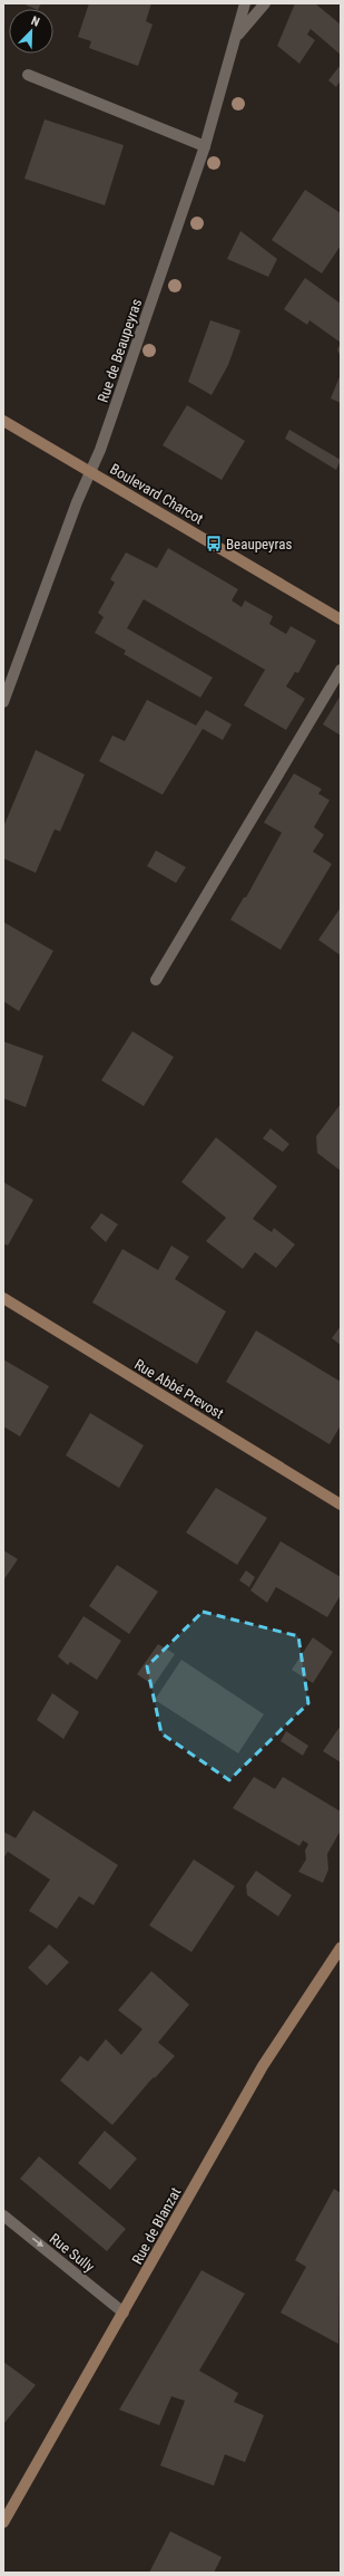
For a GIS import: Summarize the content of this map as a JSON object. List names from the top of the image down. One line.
{"streets":{"street":["Rue de Beaupeyras","Boulevard Charcot","Rue Abbé Prevost","Rue de Blanzat","Rue Sully"]},"crossings":[["Rue de Beaupeyras","Boulevard Charcot"],["Rue de Blanzat","Rue Sully"]],"one_way":["Rue Sully"],"places":{"bus stop":["Beaupeyras"]},"north":"top right"}
